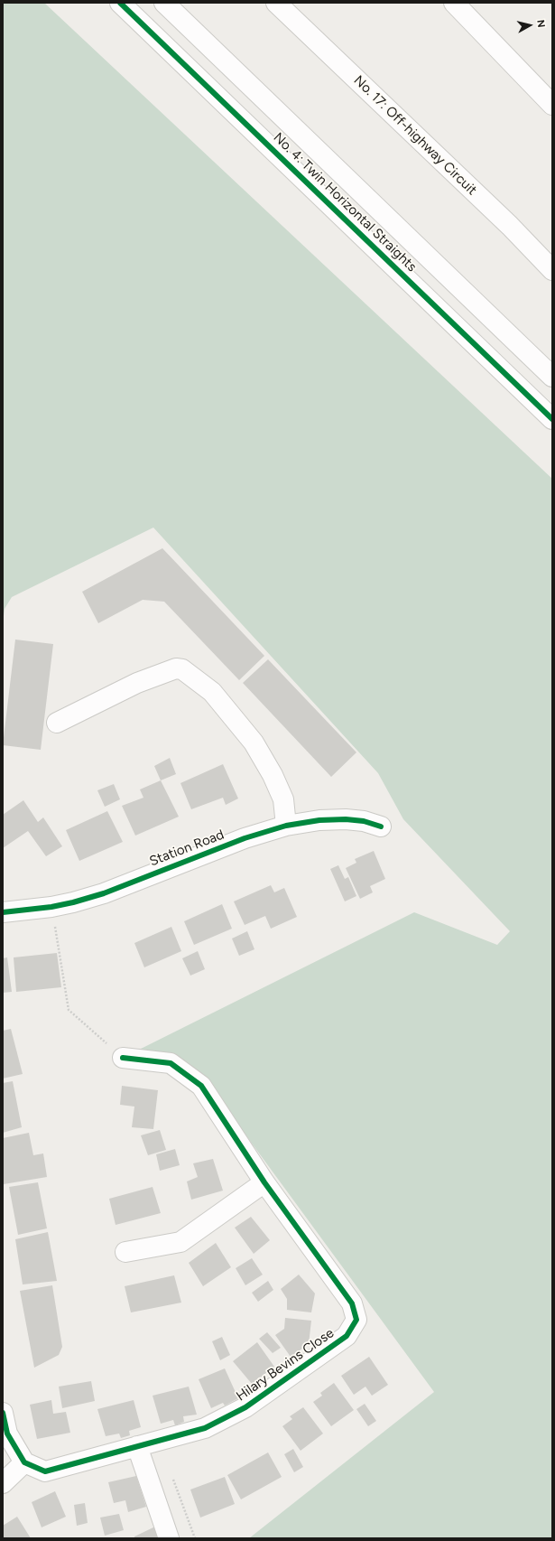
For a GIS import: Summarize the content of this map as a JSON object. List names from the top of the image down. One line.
{"streets":{"street":["No. 17: Off-highway Circuit","No. 4: Twin Horizontal Straights","Station Road","Hilary Bevins Close"]},"north":"right"}
